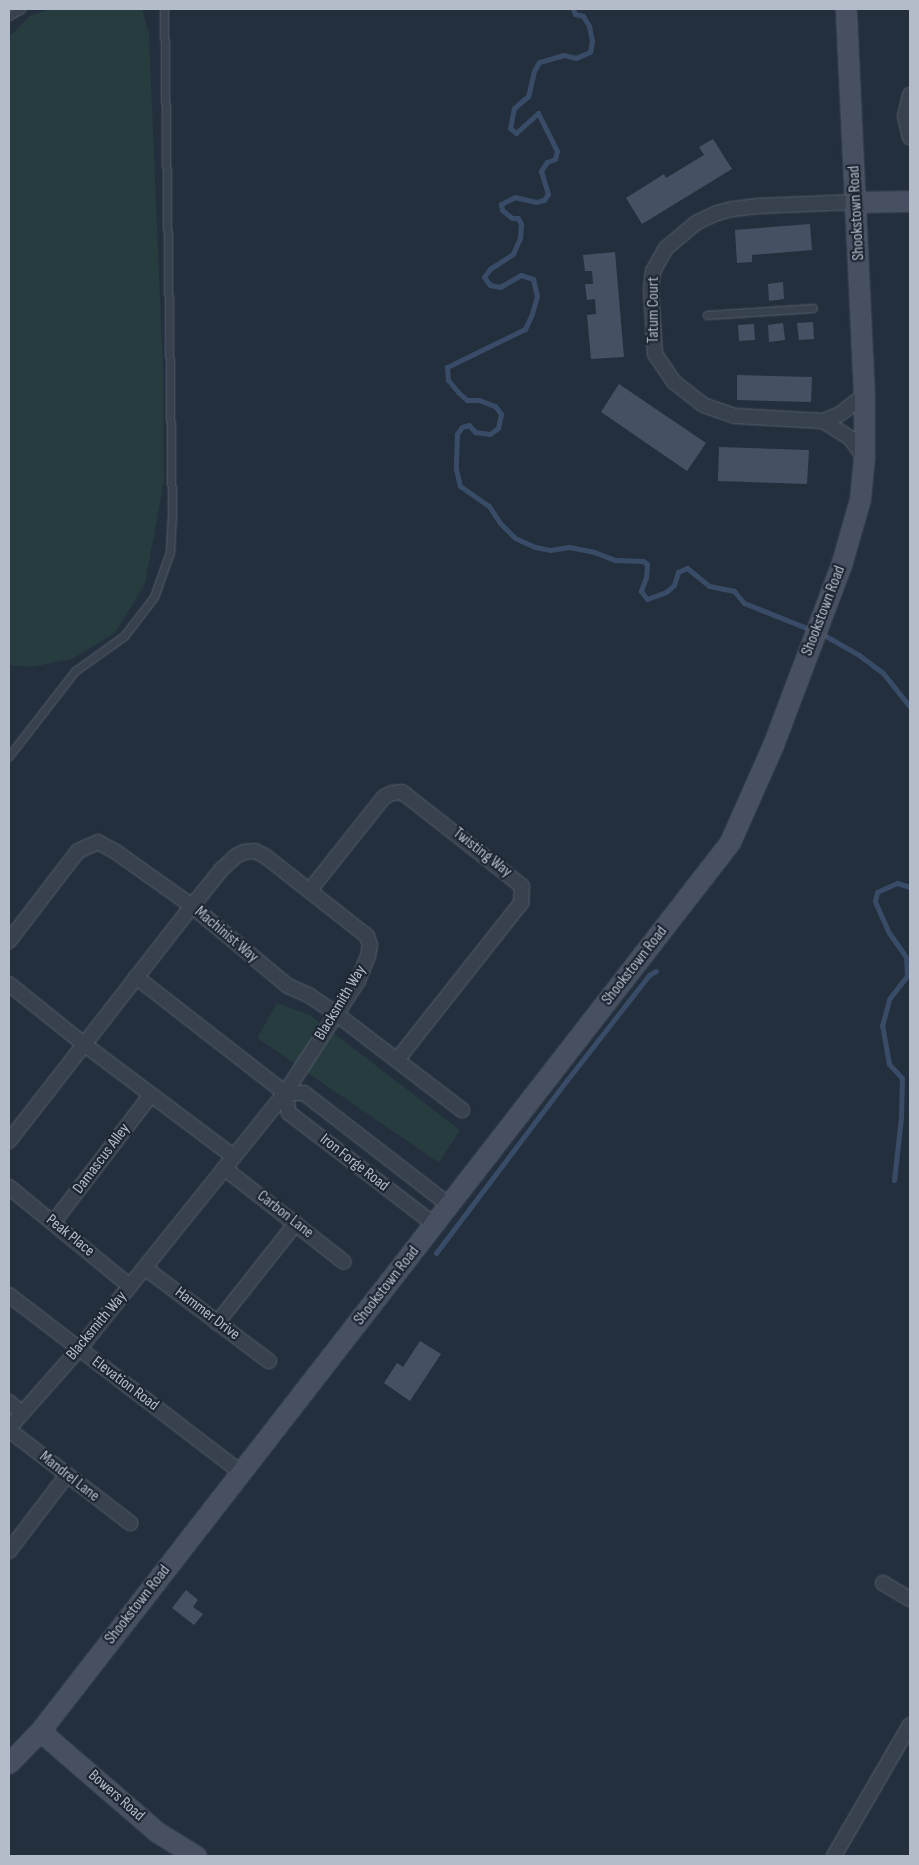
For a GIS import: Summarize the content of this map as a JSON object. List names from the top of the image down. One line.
{"streets":{"street":["Shookstown Road","Tatum Court","Twisting Way","Machinist Way","Blacksmith Way","Damascus Alley","Iron Forge Road","Carbon Lane","Peak Place","Hammer Drive","Elevation Road","Mandrel Lane","Bowers Road"]},"crossings":[["Shookstown Road","Tatum Court"],["Shookstown Road","Iron Forge Road"],["Shookstown Road","Elevation Road"],["Shookstown Road","Bowers Road"],["Twisting Way","Machinist Way"],["Twisting Way","Blacksmith Way"],["Machinist Way","Blacksmith Way"],["Blacksmith Way","Iron Forge Road"],["Blacksmith Way","Carbon Lane"],["Blacksmith Way","Peak Place"],["Blacksmith Way","Hammer Drive"],["Blacksmith Way","Elevation Road"],["Blacksmith Way","Mandrel Lane"],["Damascus Alley","Peak Place"]]}
